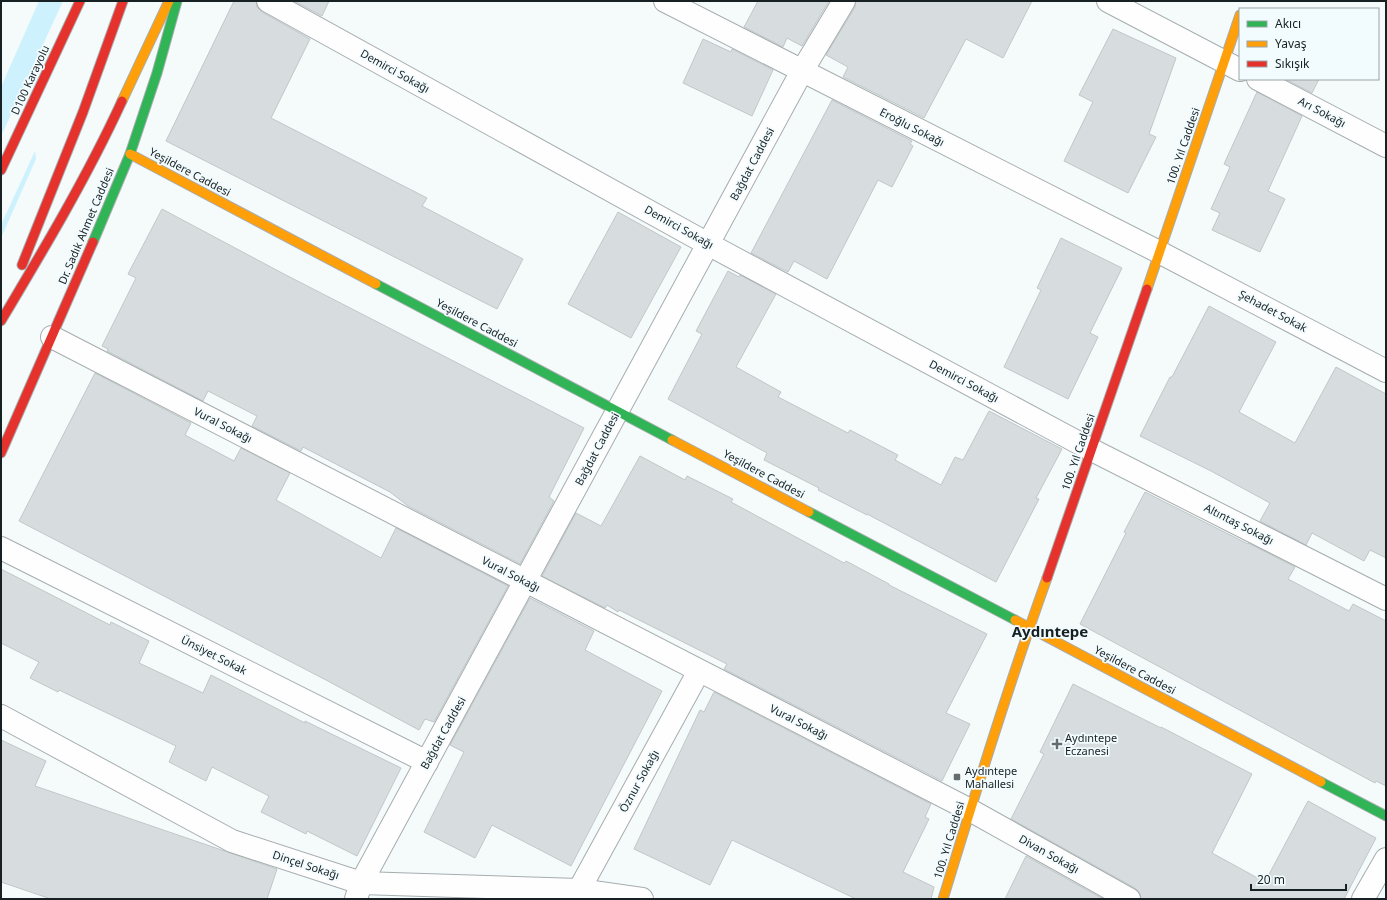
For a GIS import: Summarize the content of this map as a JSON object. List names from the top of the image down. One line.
{"streets":{"main road":["D100 Karayolu","100. Yıl Caddesi","Yeşildere Caddesi","Dr. Sadık Ahmet Caddesi"],"street":["Demirci Sokağı","Arı Sokağı","Eroğlu Sokağı","Bağdat Caddesi","Şehadet Sokak","Vural Sokağı","Altıntaş Sokağı","Ünsiyet Sokak","Öznur Sokağı","Divan Sokağı","Dinçel Sokağı"]},"crossings":[["Demirci Sokağı","100. Yıl Caddesi"],["Demirci Sokağı","Bağdat Caddesi"],["Demirci Sokağı","Altıntaş Sokağı"],["Eroğlu Sokağı","100. Yıl Caddesi"],["Eroğlu Sokağı","Bağdat Caddesi"],["Eroğlu Sokağı","Şehadet Sokak"],["100. Yıl Caddesi","Yeşildere Caddesi"],["100. Yıl Caddesi","Şehadet Sokak"],["100. Yıl Caddesi","Vural Sokağı"],["100. Yıl Caddesi","Altıntaş Sokağı"],["100. Yıl Caddesi","Divan Sokağı"],["Bağdat Caddesi","Yeşildere Caddesi"],["Bağdat Caddesi","Vural Sokağı"],["Bağdat Caddesi","Ünsiyet Sokak"],["Bağdat Caddesi","Dinçel Sokağı"],["Yeşildere Caddesi","Dr. Sadık Ahmet Caddesi"],["Dr. Sadık Ahmet Caddesi","Vural Sokağı"],["Vural Sokağı","Öznur Sokağı"],["Vural Sokağı","Divan Sokağı"],["Öznur Sokağı","Dinçel Sokağı"]],"districts":["Aydıntepe"],"places":{"health":["Aydıntepe Eczanesi"],"transit":["Aydıntepe Mahallesi"]},"legend":["Akıcı","Yavaş","Sıkışık"],"scale_bar":"20 m"}
